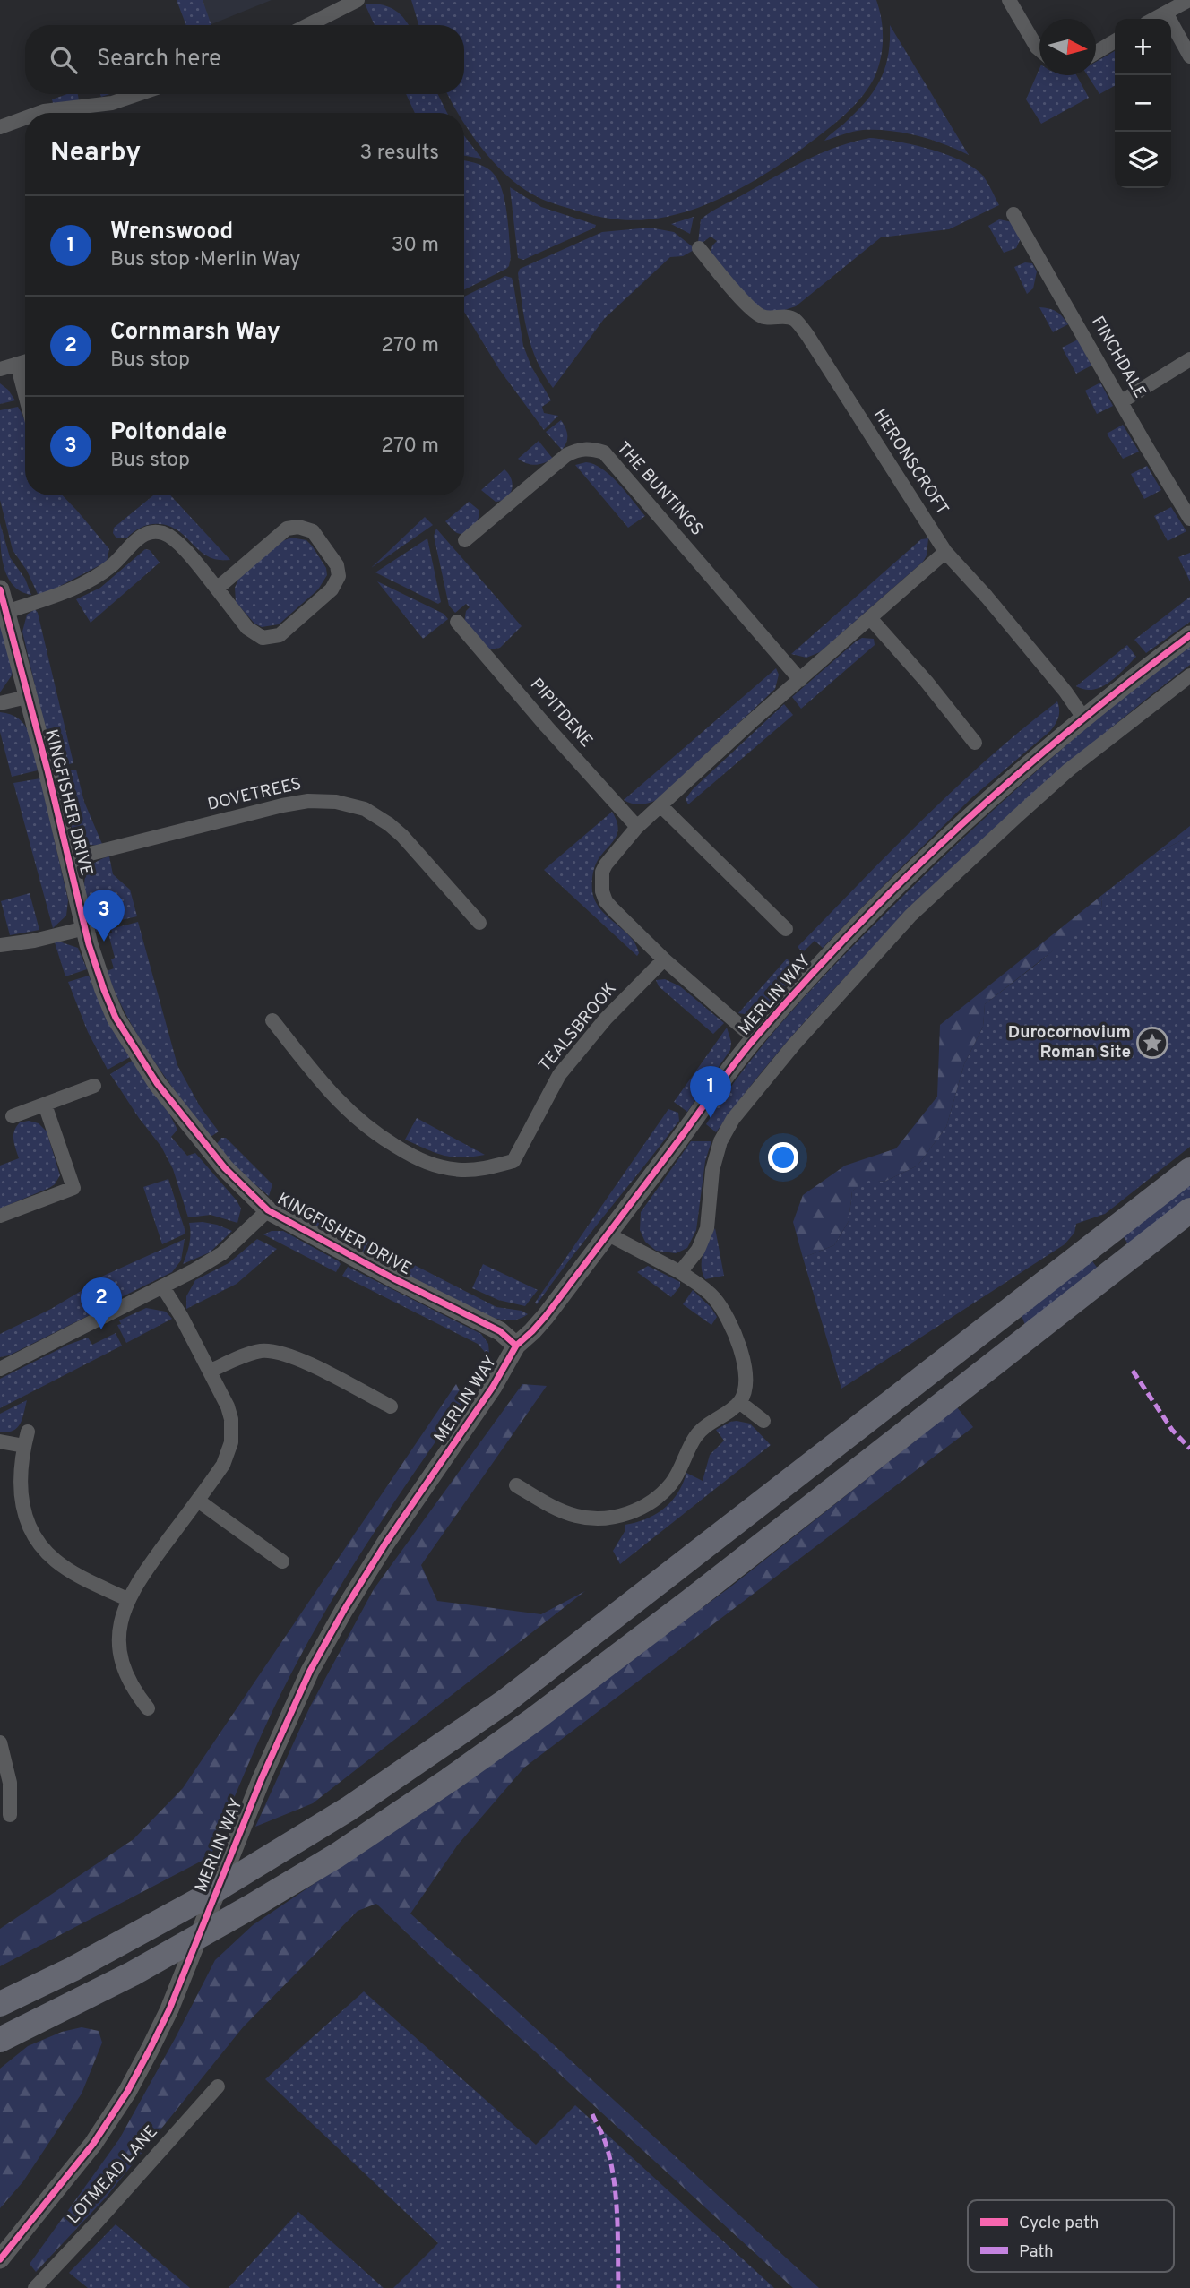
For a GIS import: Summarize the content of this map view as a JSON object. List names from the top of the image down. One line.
{"streets":{"street":["FINCHDALE","HERONSCROFT","THE BUNTINGS","PIPITDENE","DOVETREES","KINGFISHER DRIVE","MERLIN WAY","TEALSBROOK","LOTMEAD LANE"]},"crossings":[["HERONSCROFT","MERLIN WAY"],["DOVETREES","KINGFISHER DRIVE"],["KINGFISHER DRIVE","MERLIN WAY"]],"places":{"place":["Durocornovium Roman Site"]},"legend":["Cycle path","Path"],"north":"right","page":{"map_buttons":["+","−"],"search":"Search here","heading":["Nearby","3 results"],"list":[{"mark":"1","name":"Wrenswood","note":"Bus stop · Merlin Way","value":"30 m"},{"mark":"2","name":"Cornmarsh Way","note":"Bus stop","value":"270 m"},{"mark":"3","name":"Poltondale","note":"Bus stop","value":"270 m"}],"pins":["3","1","2"]}}
